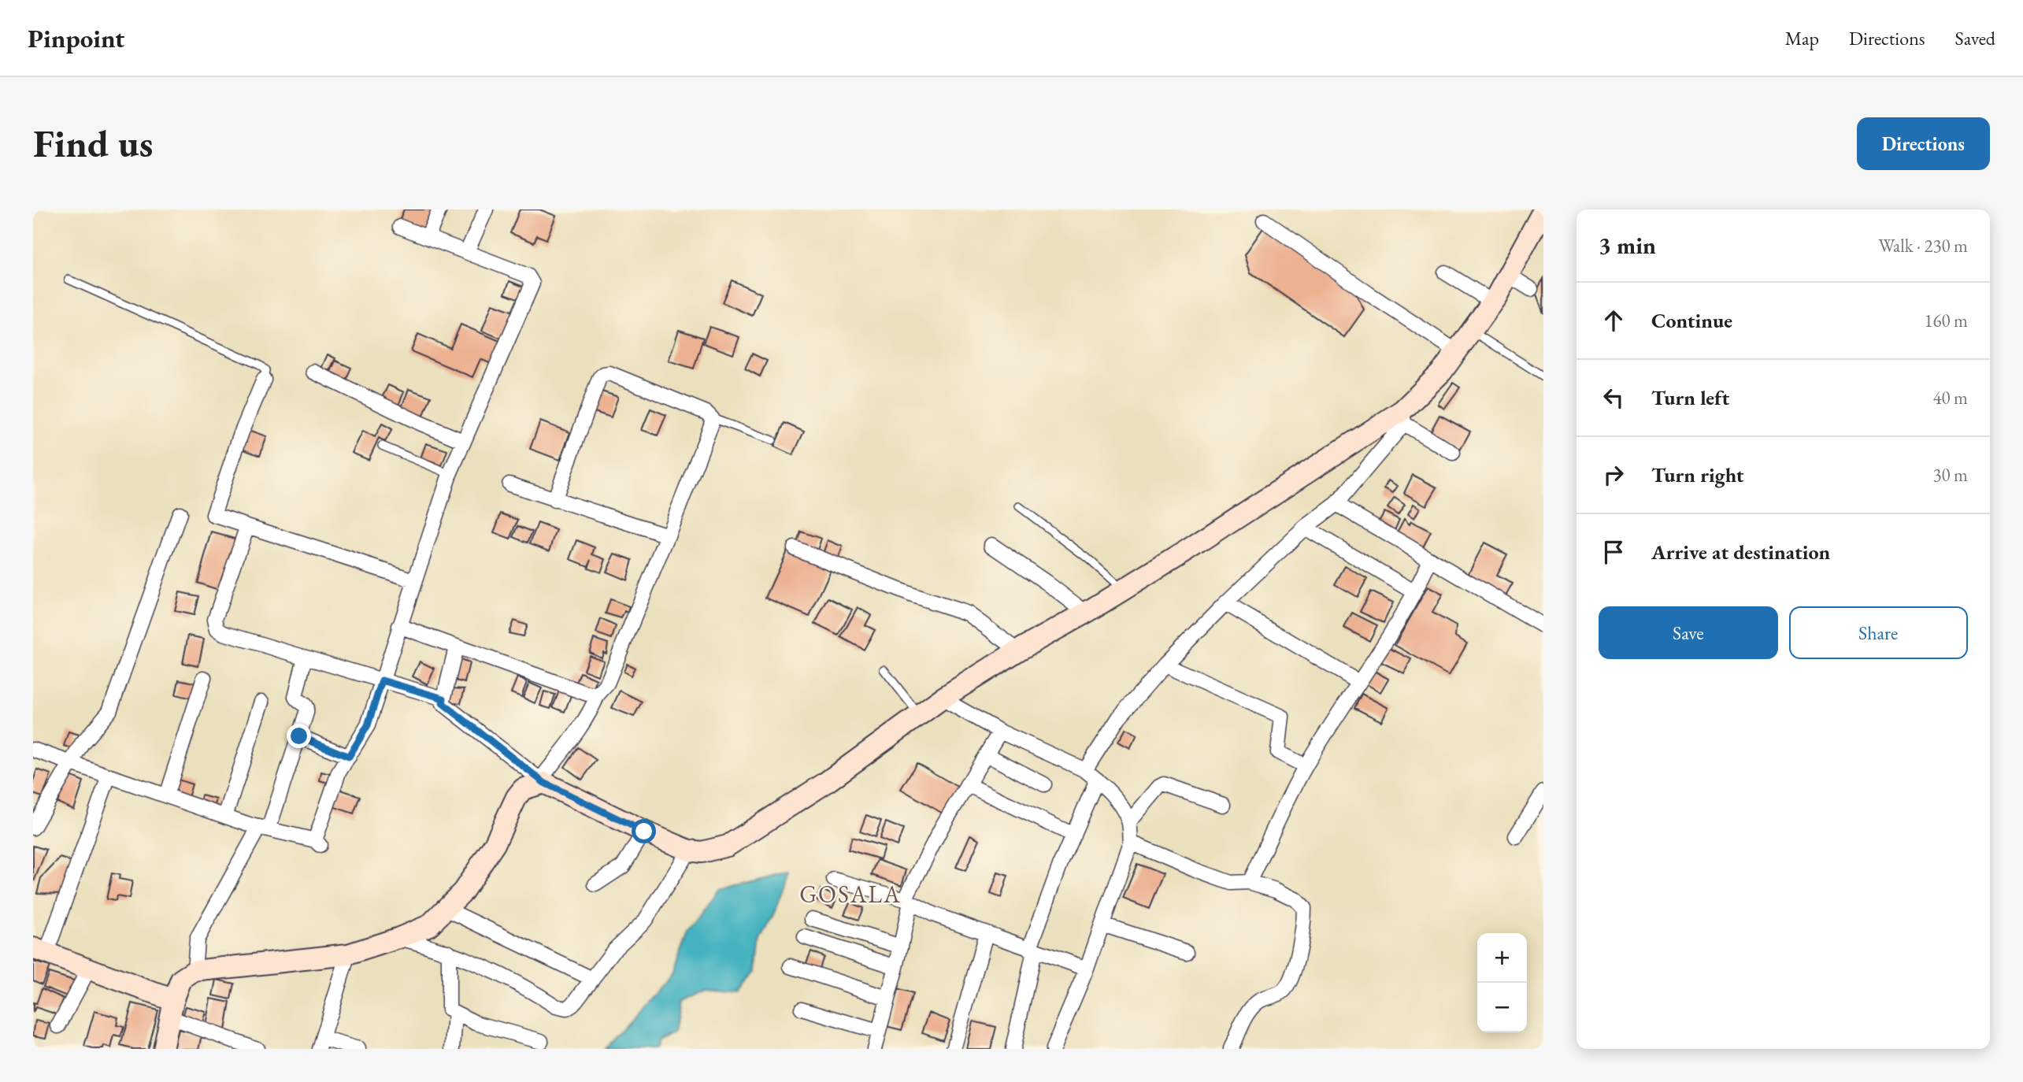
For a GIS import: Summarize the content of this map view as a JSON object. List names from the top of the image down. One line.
{"districts":["GOSALA"],"page":{"header":"Pinpoint","nav":["Map","Directions","Saved"],"buttons":["Directions",["Save","Share"]],"title":"Find us","heading":["3 min","Walk · 230 m"],"list":[["Continue","160 m"],["Turn left","40 m"],["Turn right","30 m"],"Arrive at destination"],"map_buttons":["+","−"]}}
